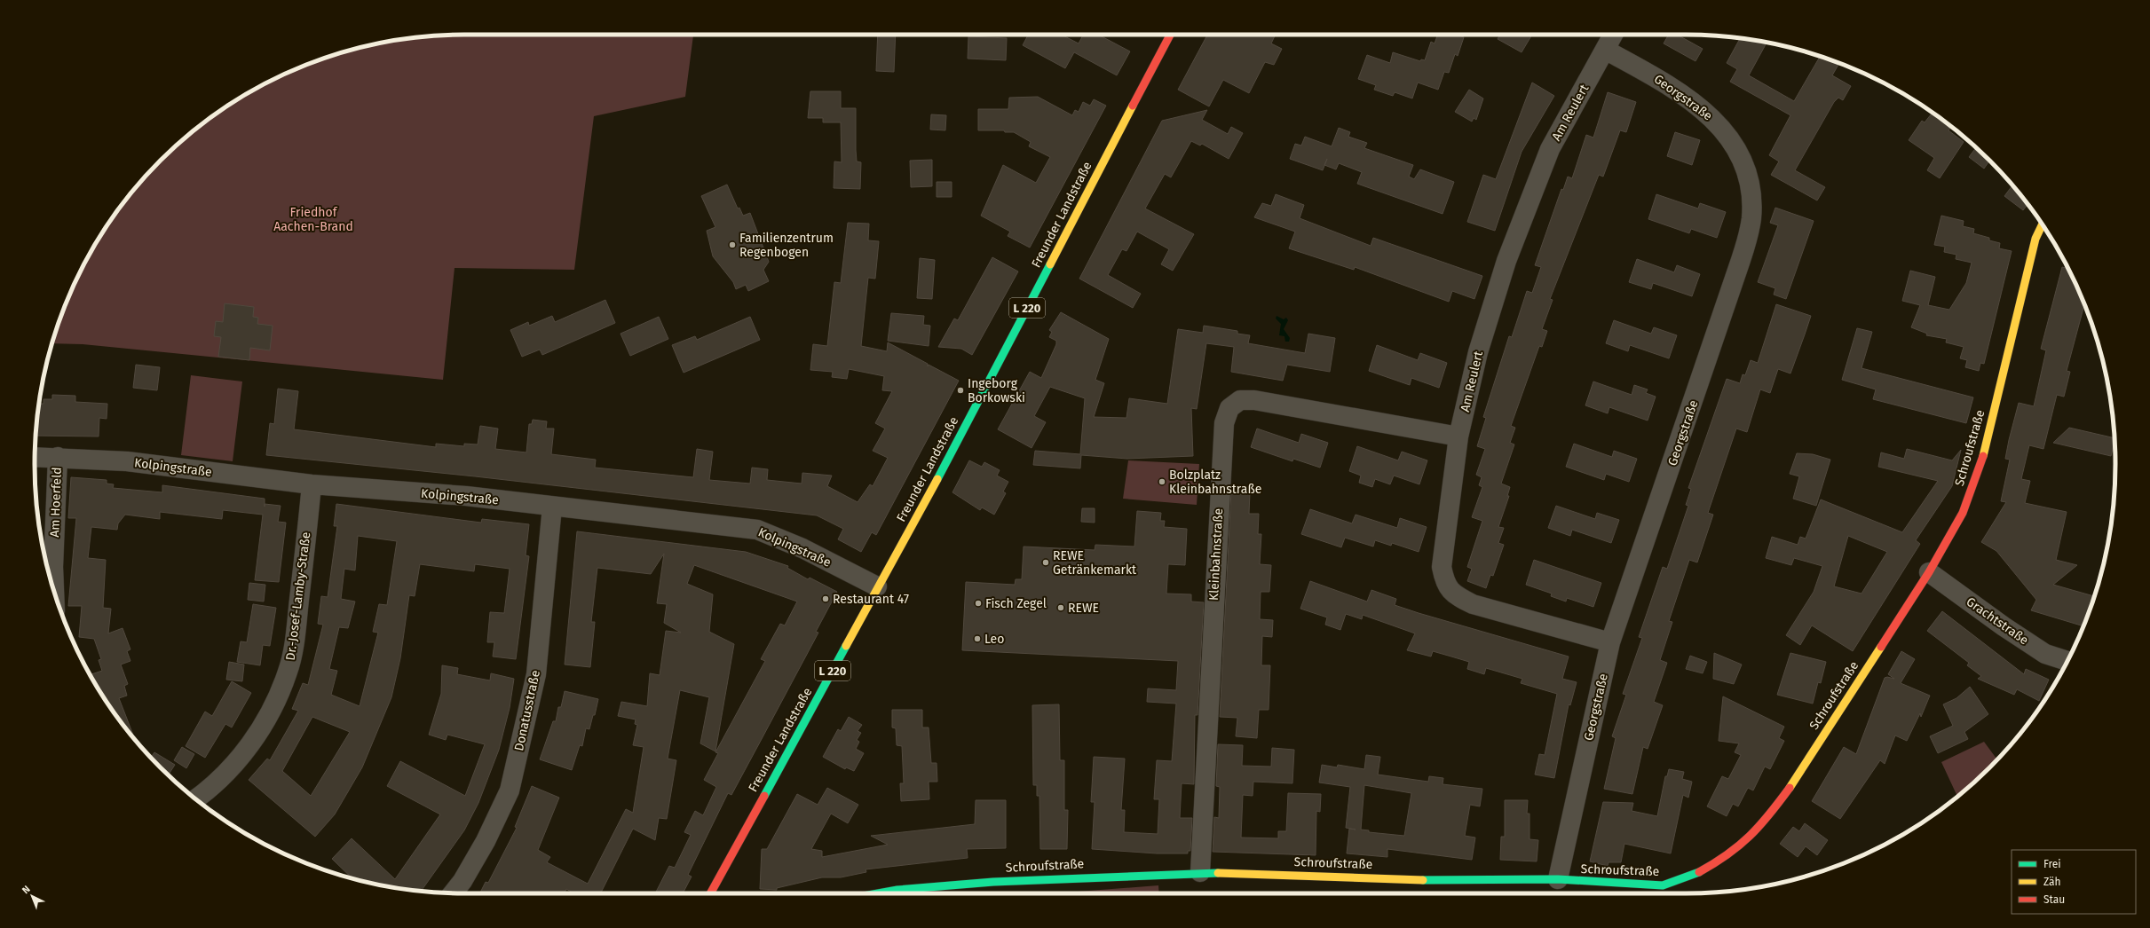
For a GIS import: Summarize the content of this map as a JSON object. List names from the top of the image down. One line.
{"streets":{"street":["Georgstraße","Am Reulert","Freunder Landstraße","L 220","Schroufstraße","Kolpingstraße","Am Hoerfeld","Kleinbahnstraße","Dr.-Josef-Lamby-Straße","Grachtstraße","Donatusstraße"]},"crossings":[["Georgstraße","Am Reulert"],["Georgstraße","Schroufstraße"],["Am Reulert","Kleinbahnstraße"],["Freunder Landstraße","Kolpingstraße"],["Schroufstraße","Kleinbahnstraße"],["Schroufstraße","Grachtstraße"],["Kolpingstraße","Am Hoerfeld"],["Kolpingstraße","Dr.-Josef-Lamby-Straße"],["Kolpingstraße","Donatusstraße"]],"parks":["Friedhof Aachen-Brand"],"places":["Familienzentrum Regenbogen","Ingeborg Borkowski","Bolzplatz Kleinbahnstraße","REWE Getränkemarkt","Restaurant 47","Fisch Zegel","REWE","Leo"],"legend":["Frei","Zäh","Stau"],"north":"top left"}
